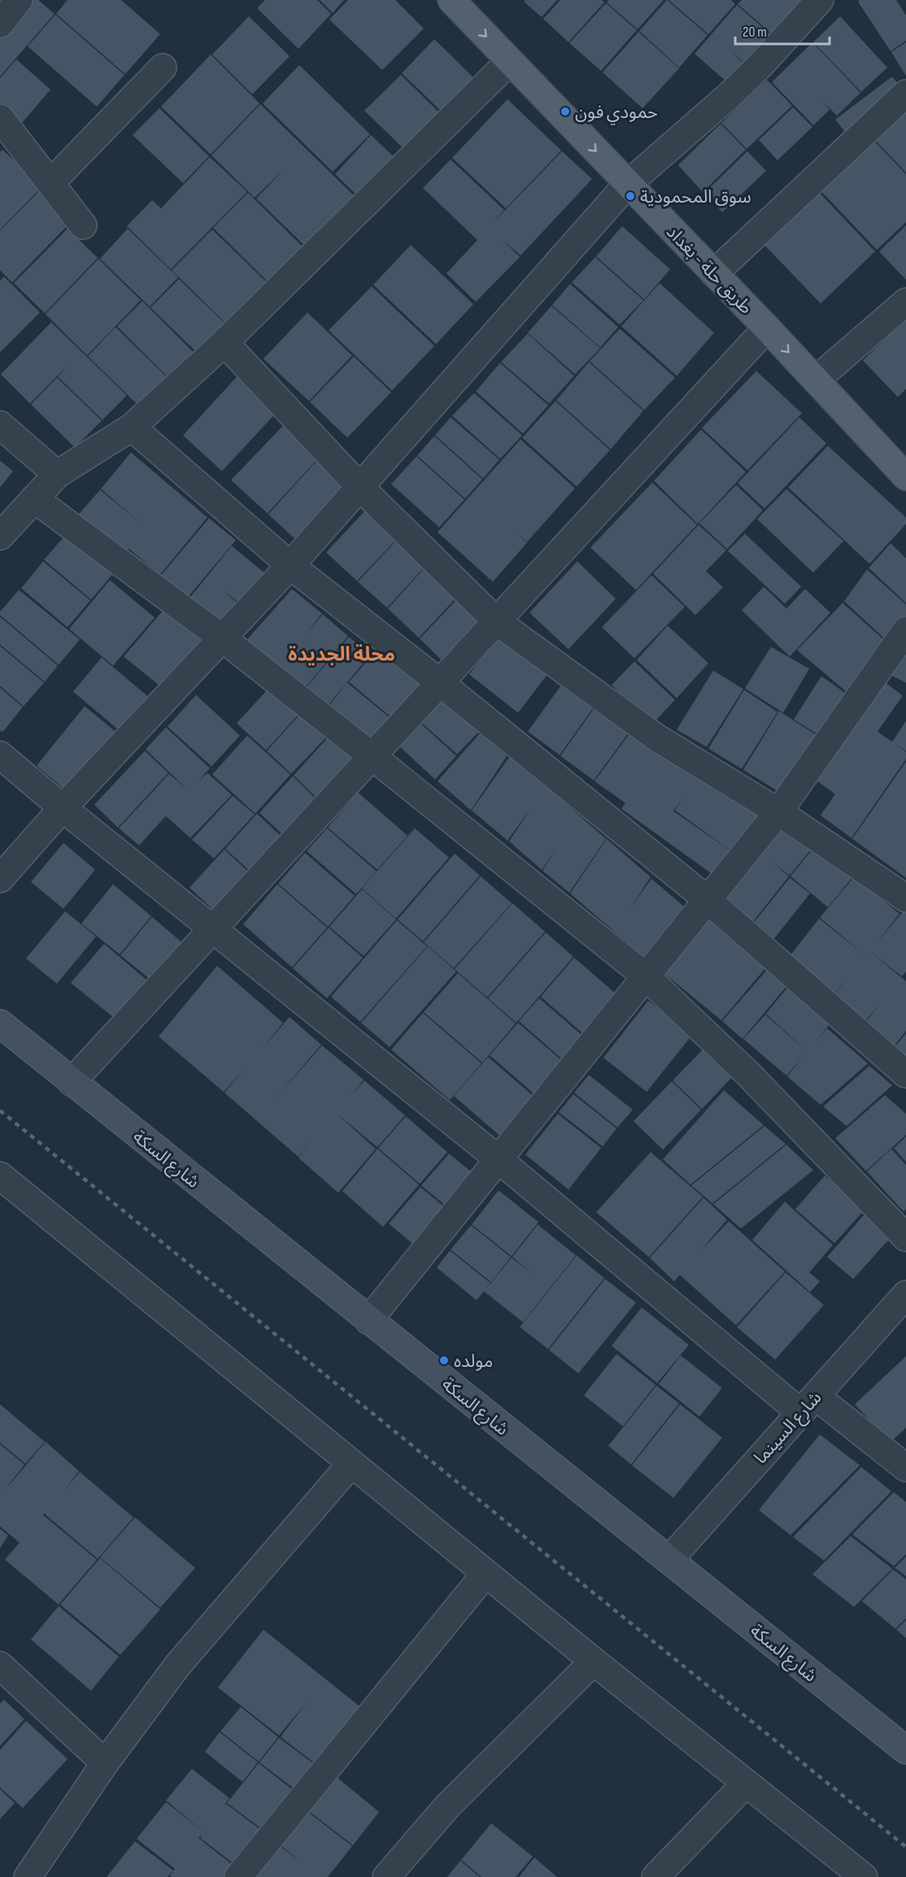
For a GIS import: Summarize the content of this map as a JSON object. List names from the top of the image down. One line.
{"streets":{"main road":["طريق حلة - بغداد"],"street":["شارع السكة","شارع السينما"]},"crossings":[["شارع السكة","شارع السينما"]],"one_way":["طريق حلة - بغداد"],"districts":["محلة الجديدة"],"places":["حمودي فون","سوق المحمودية","مولده"],"scale_bar":"20 m"}
